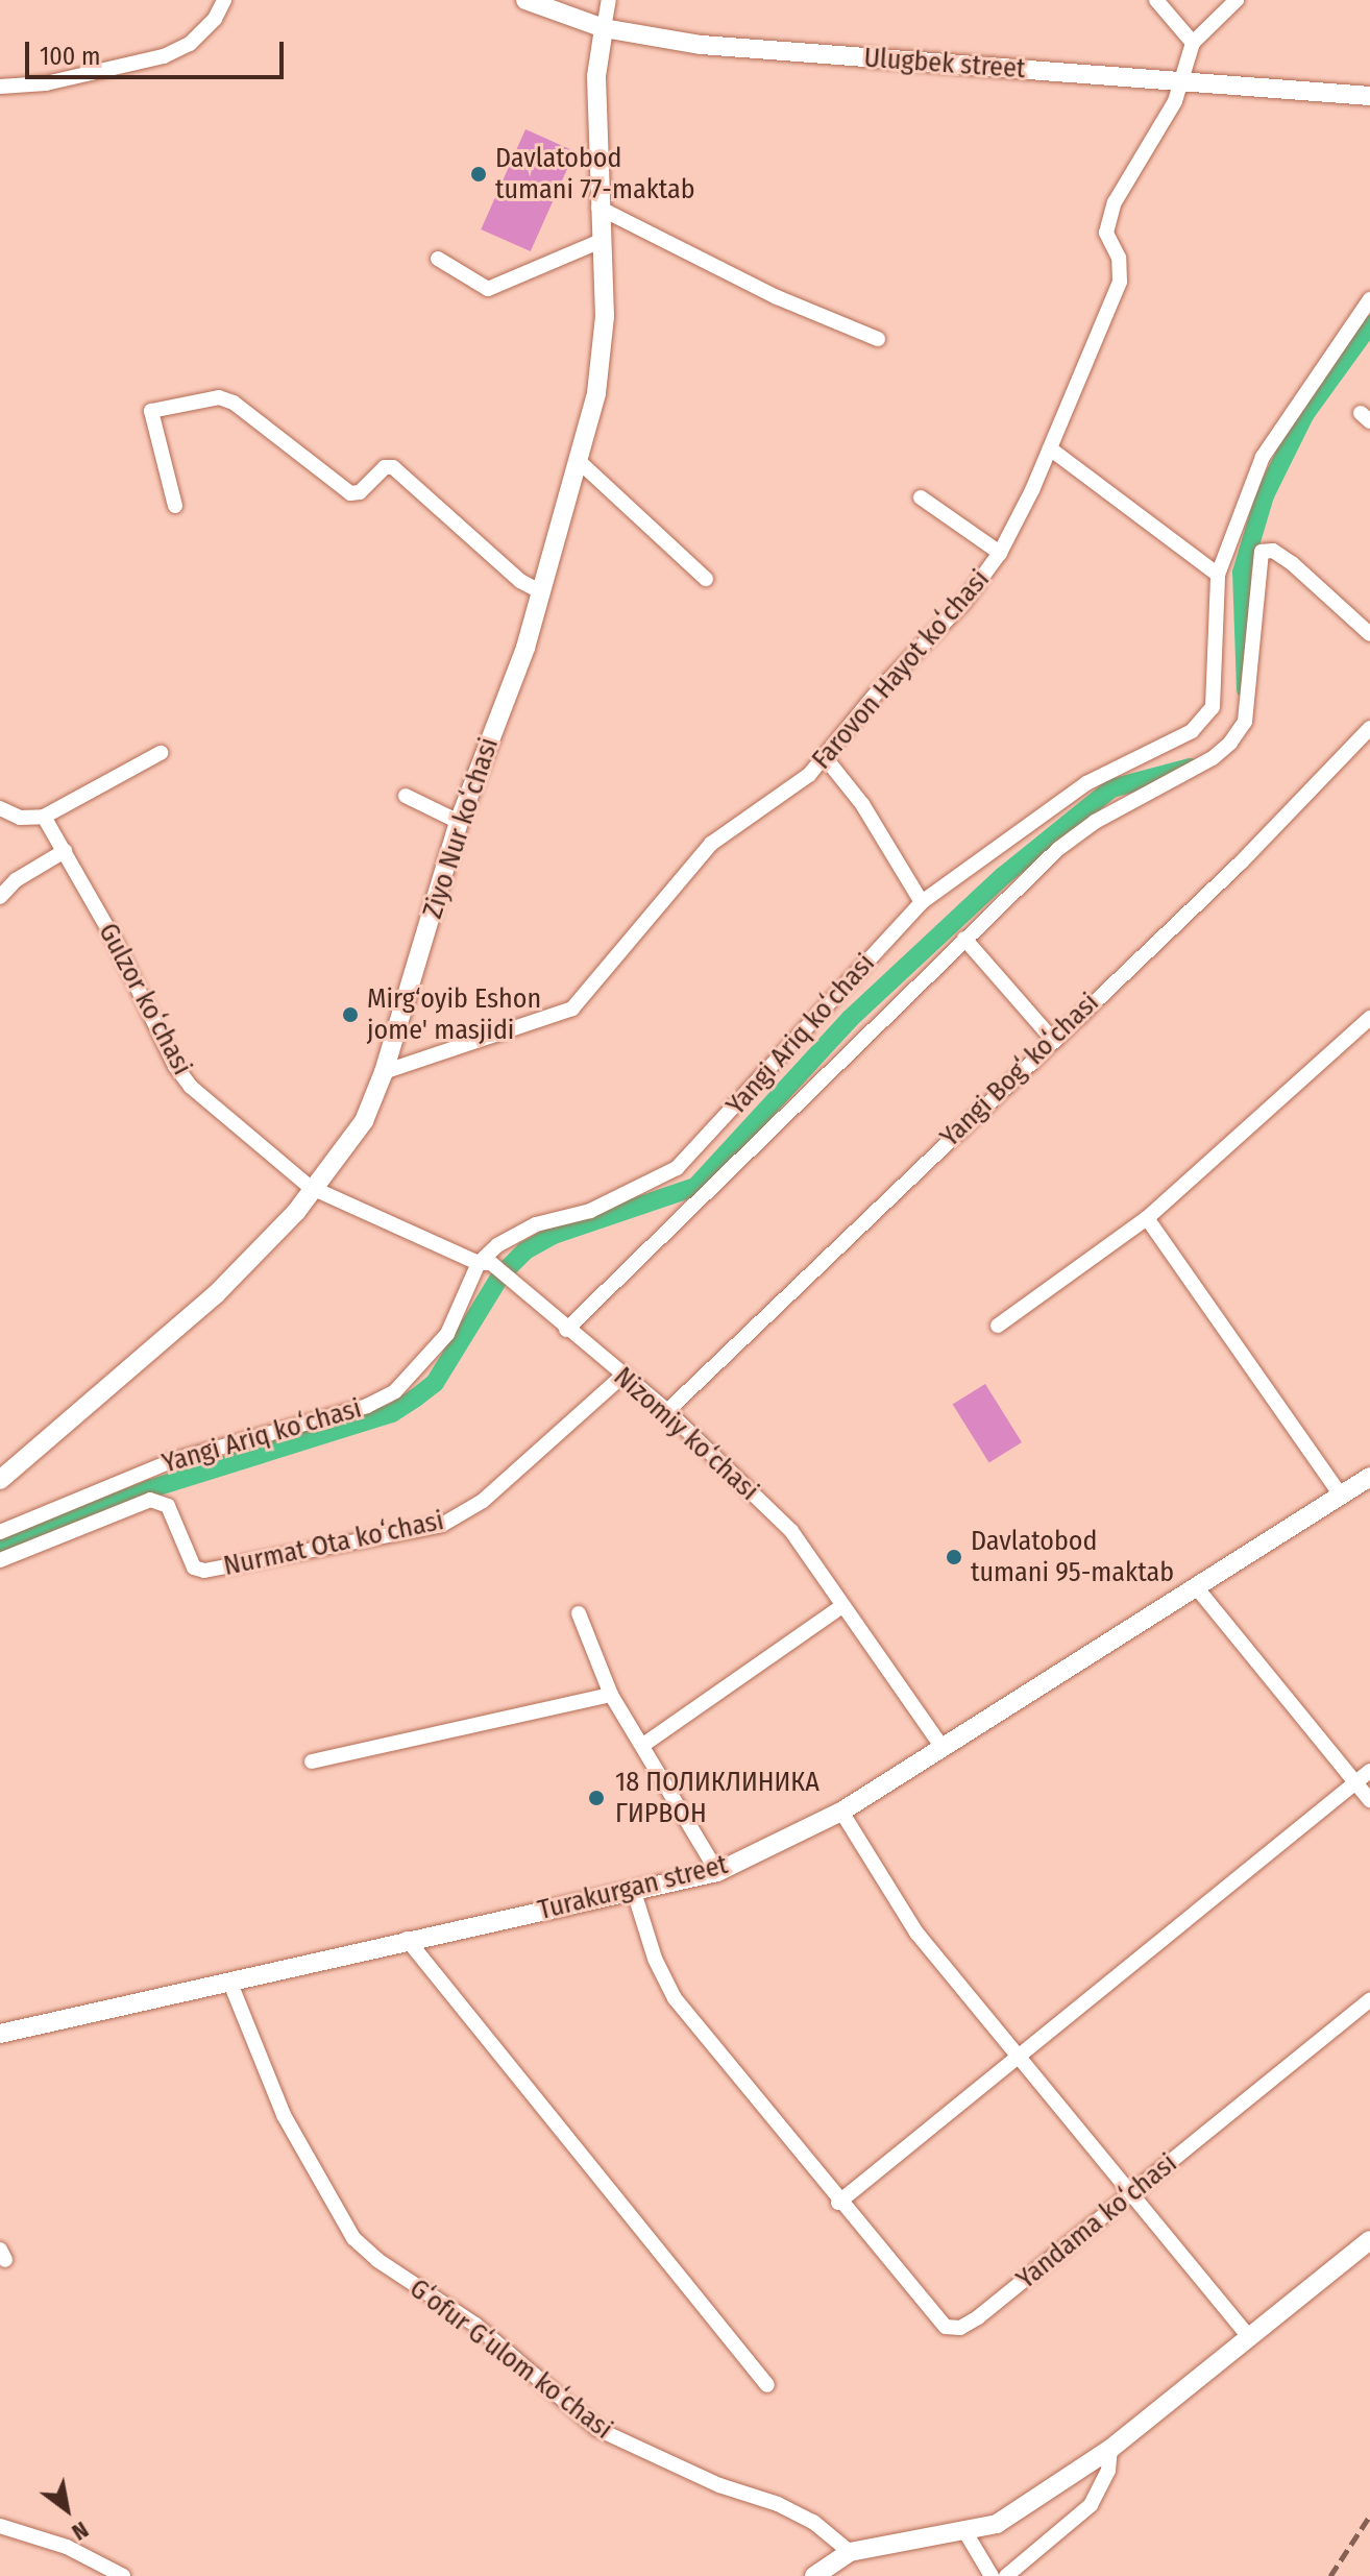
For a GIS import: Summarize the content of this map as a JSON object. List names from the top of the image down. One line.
{"streets":{"street":["Ulugbek street","Farovon Hayot koʻchasi","Ziyo Nur koʻchasi","Gulzor koʻchasi","Yangi Ariq koʻchasi","Yangi Bogʻ koʻchasi","Nizomiy koʻchasi","Nurmat Ota koʻchasi","Turakurgan street","Yandama koʻchasi","Gʻofur Gʻulom koʻchasi"]},"crossings":[["Ulugbek street","Farovon Hayot koʻchasi"],["Ulugbek street","Ziyo Nur koʻchasi"],["Farovon Hayot koʻchasi","Ziyo Nur koʻchasi"],["Ziyo Nur koʻchasi","Gulzor koʻchasi"],["Gulzor koʻchasi","Yangi Ariq koʻchasi"],["Gulzor koʻchasi","Nizomiy koʻchasi"],["Yangi Ariq koʻchasi","Nizomiy koʻchasi"],["Yangi Bogʻ koʻchasi","Nizomiy koʻchasi"],["Nizomiy koʻchasi","Nurmat Ota koʻchasi"],["Nizomiy koʻchasi","Turakurgan street"],["Turakurgan street","Yandama koʻchasi"],["Turakurgan street","Gʻofur Gʻulom koʻchasi"]],"places":["Davlatobod tumani 77-maktab","Mirg‘oyib Eshon jome' masjidi","Davlatobod tumani 95-maktab","18 ПОЛИКЛИНИКА ГИРВОН"],"scale_bar":"100 m","north":"bottom right"}
